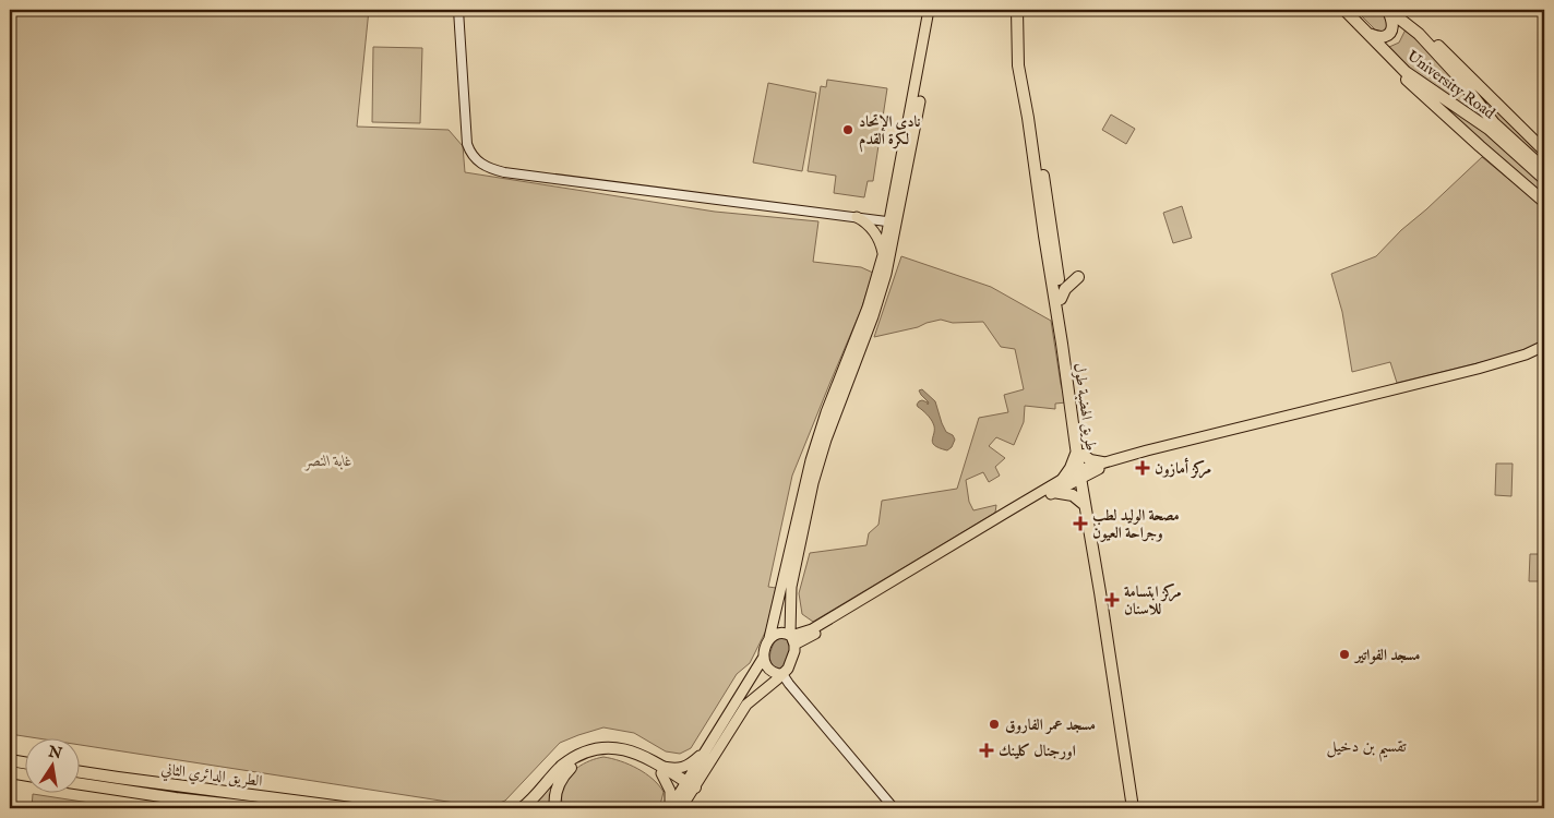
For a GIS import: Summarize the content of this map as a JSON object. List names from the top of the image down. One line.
{"streets":{"highway":["University Road","طريق الهضبة طول","الطريق الدائري الثاني"]},"districts":["تقسيم بن دخيل"],"parks":["غابة النصر"],"places":{"other":["نادي الإتحاد لكرة القدم","مسجد الفواتير","مسجد عمر الفاروق"],"health":["مركز أمازون","مصحة الوليد لطب وجراحة العيون","مركز ابتسامة للاسنان","اورجنال كلينك"]},"north":"top"}
